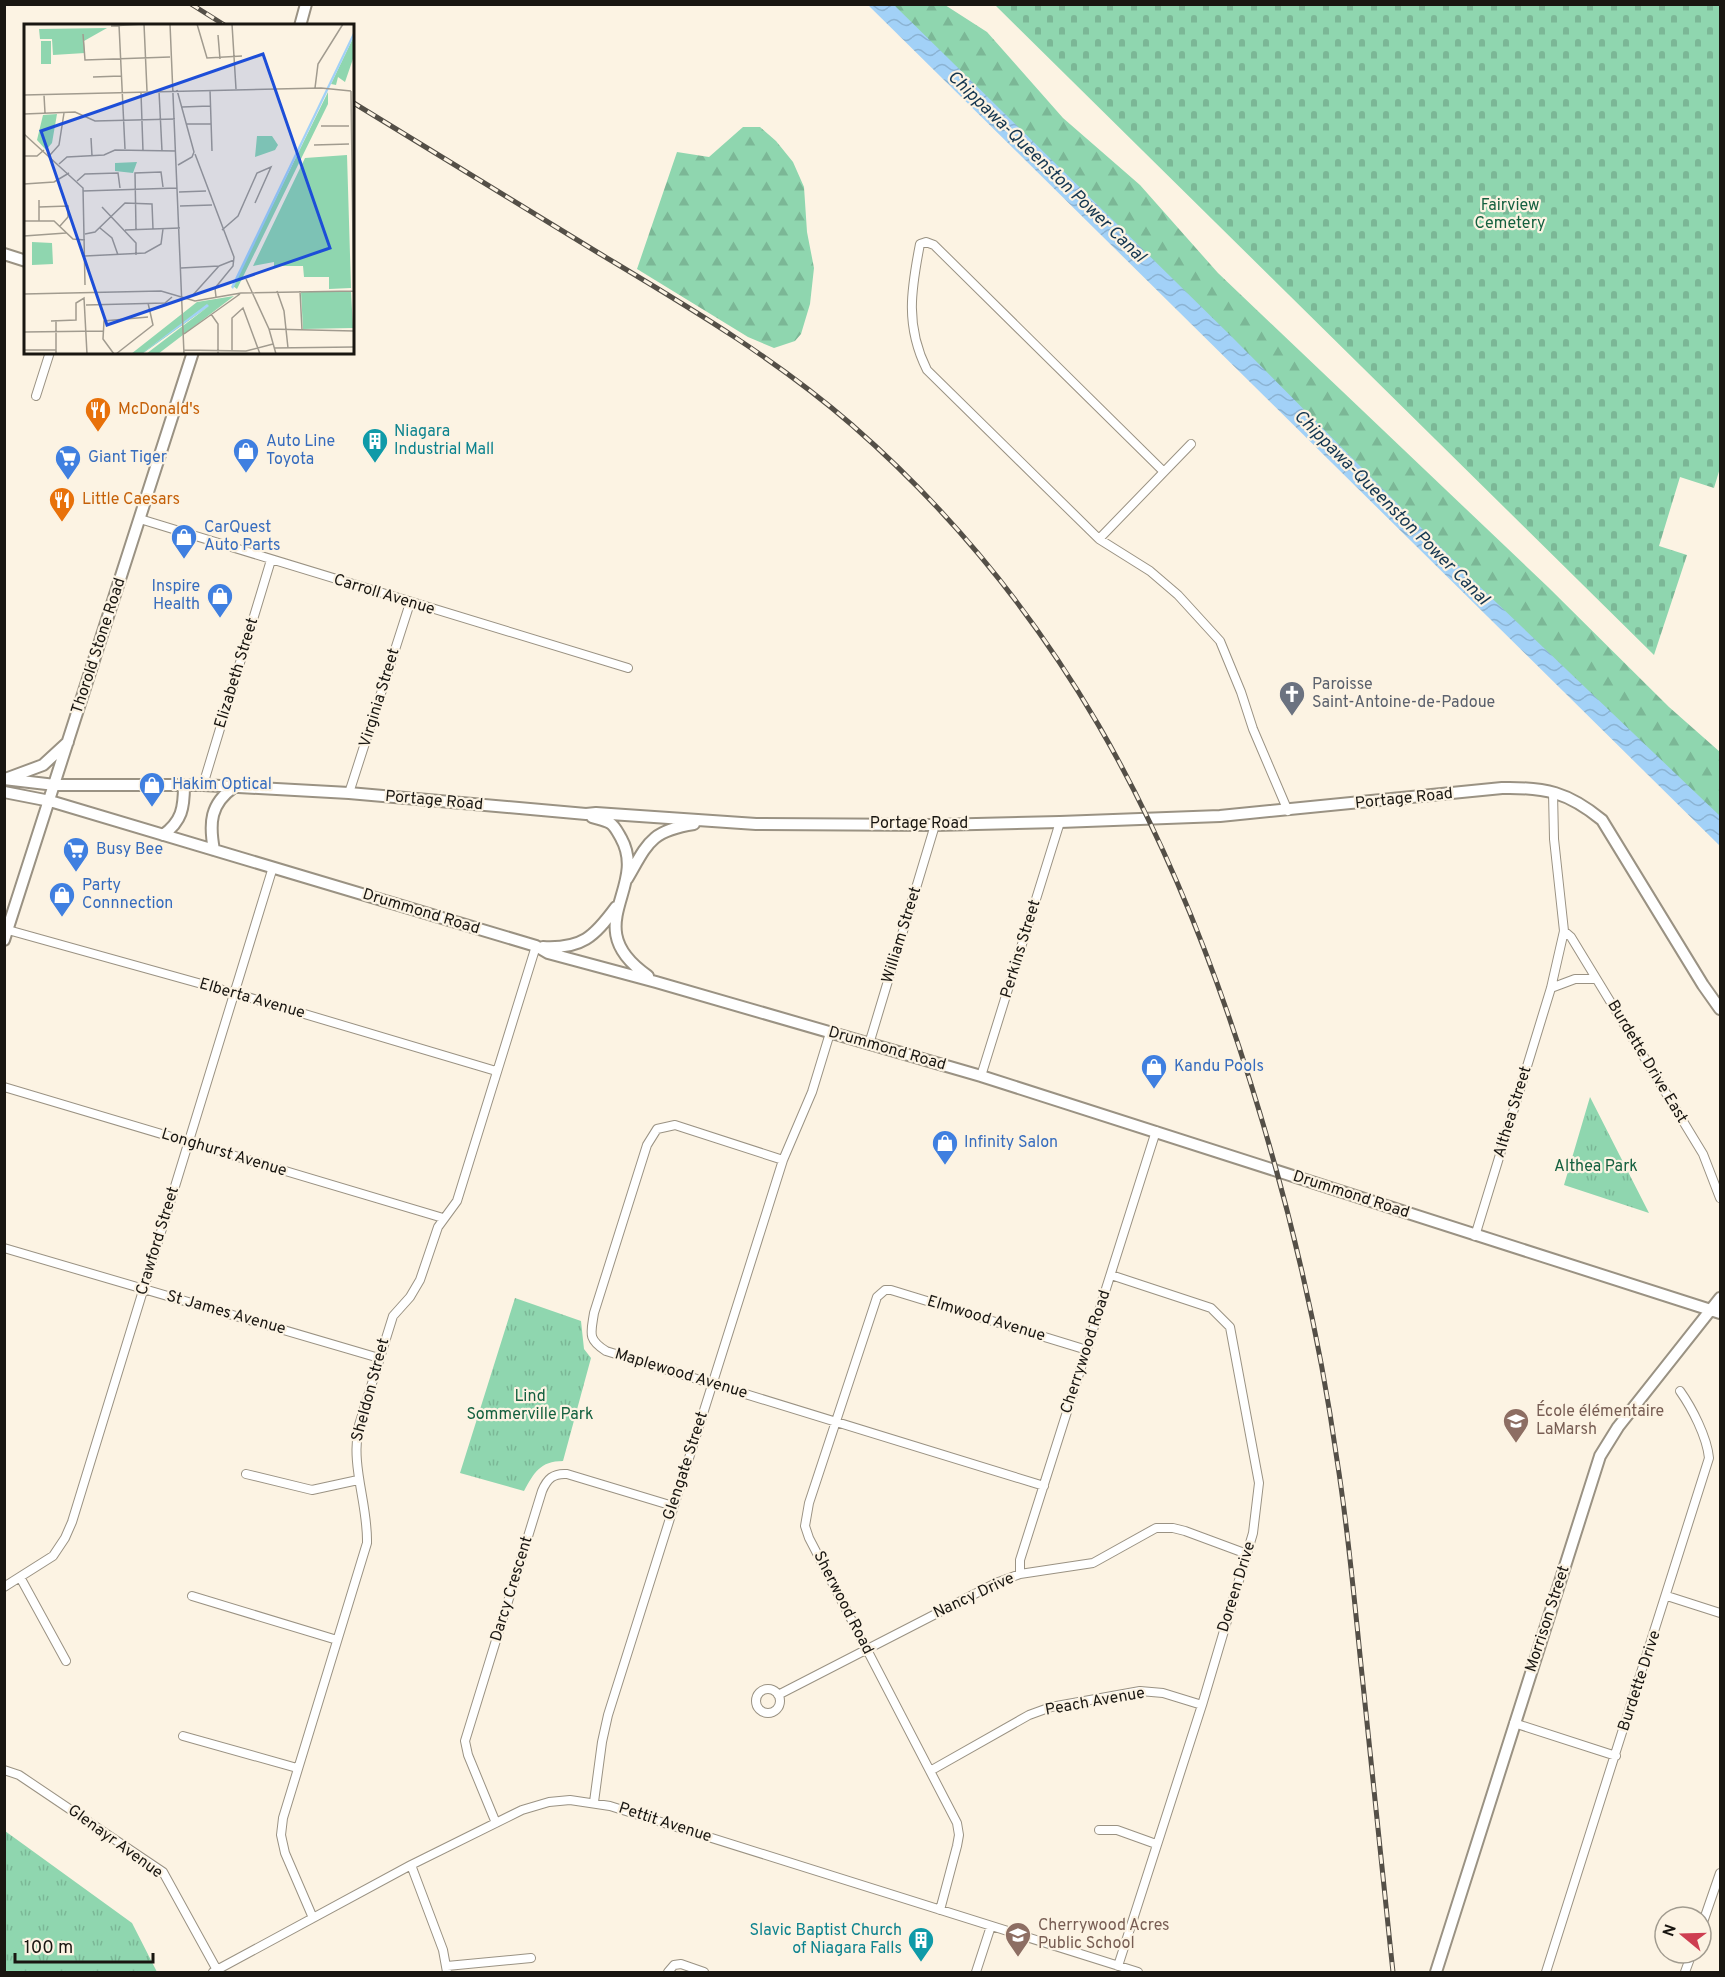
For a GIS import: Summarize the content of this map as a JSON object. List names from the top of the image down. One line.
{"streets":{"main road":["Thorold Stone Road","Portage Road","Drummond Road","Morrison Street"],"street":["Carroll Avenue","Elizabeth Street","Virginia Street","William Street","Perkins Street","Elberta Avenue","Burdette Drive East","Althea Street","Longhurst Avenue","Crawford Street","St James Avenue","Elmwood Avenue","Cherrywood Road","Maplewood Avenue","Sheldon Street","Glengate Street","Doreen Drive","Darcy Crescent","Nancy Drive","Sherwood Road","Burdette Drive","Peach Avenue","Pettit Avenue","Glenayr Avenue"]},"crossings":[["Carroll Avenue","Thorold Stone Road"],["Carroll Avenue","Elizabeth Street"],["Carroll Avenue","Virginia Street"],["Thorold Stone Road","Portage Road"],["Thorold Stone Road","Drummond Road"],["Thorold Stone Road","Elberta Avenue"],["Elizabeth Street","Portage Road"],["Virginia Street","Portage Road"],["Portage Road","William Street"],["Portage Road","Perkins Street"],["Portage Road","Althea Street"],["Drummond Road","William Street"],["Drummond Road","Perkins Street"],["Drummond Road","Althea Street"],["Drummond Road","Crawford Street"],["Drummond Road","Cherrywood Road"],["Drummond Road","Sheldon Street"],["Drummond Road","Glengate Street"],["Drummond Road","Morrison Street"],["Elberta Avenue","Crawford Street"],["Elberta Avenue","Sheldon Street"],["Burdette Drive East","Althea Street"],["Longhurst Avenue","Crawford Street"],["Longhurst Avenue","Sheldon Street"],["Crawford Street","St James Avenue"],["St James Avenue","Sheldon Street"],["Elmwood Avenue","Cherrywood Road"],["Elmwood Avenue","Sherwood Road"],["Cherrywood Road","Maplewood Avenue"],["Cherrywood Road","Doreen Drive"],["Cherrywood Road","Nancy Drive"],["Maplewood Avenue","Glengate Street"],["Maplewood Avenue","Sherwood Road"],["Sheldon Street","Pettit Avenue"],["Glengate Street","Darcy Crescent"],["Glengate Street","Pettit Avenue"],["Doreen Drive","Nancy Drive"],["Doreen Drive","Peach Avenue"],["Doreen Drive","Pettit Avenue"],["Darcy Crescent","Pettit Avenue"],["Nancy Drive","Sherwood Road"],["Sherwood Road","Peach Avenue"],["Sherwood Road","Pettit Avenue"],["Pettit Avenue","Glenayr Avenue"]],"water":["Chippawa-Queenston Power Canal"],"parks":["Fairview Cemetery","Althea Park","Lind Sommerville Park"],"places":{"restaurant":["McDonald's","Little Caesars"],"building":["Niagara Industrial Mall","Slavic Baptist Church of Niagara Falls"],"shop":["Auto Line Toyota","CarQuest Auto Parts","Inspire Health","Hakim Optical","Party Connnection","Kandu Pools","Infinity Salon"],"supermarket":["Giant Tiger","Busy Bee"],"church":["Paroisse Saint-Antoine-de-Padoue"],"school or university":["École élémentaire LaMarsh","Cherrywood Acres Public School"]},"scale_bar":"100 m","north":"left"}
